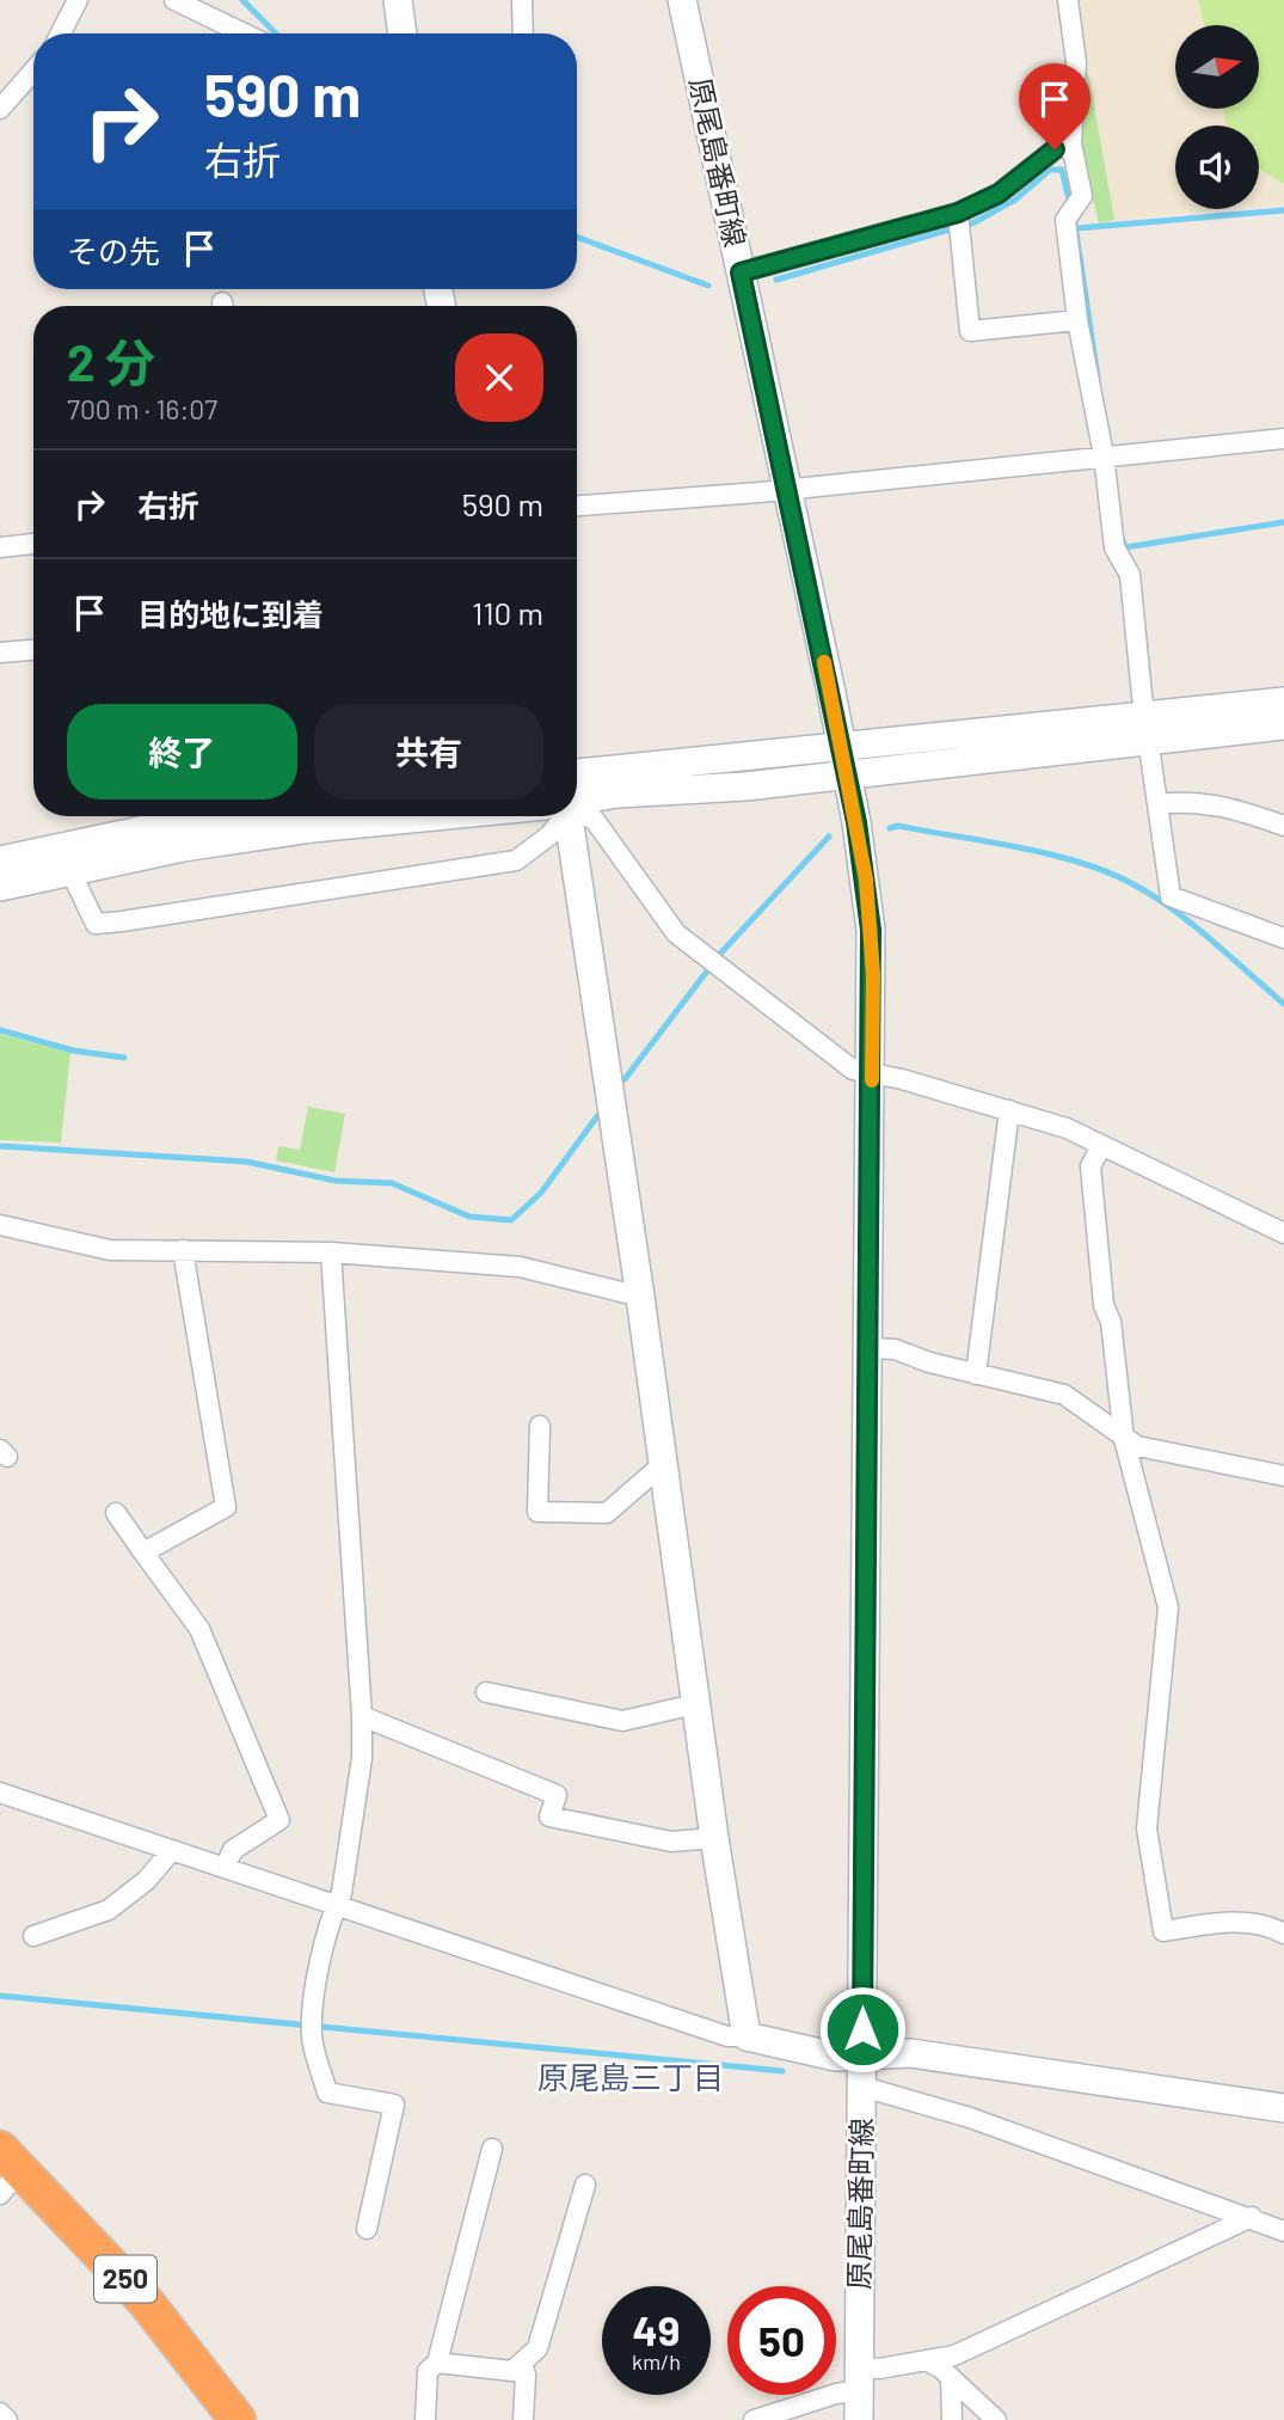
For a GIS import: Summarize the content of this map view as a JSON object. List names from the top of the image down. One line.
{"streets":{"highway":["250"],"street":["原尾島番町線"]},"districts":["原尾島三丁目"],"north":"right","page":{"turn":["590 m","右折"],"then":"その先","heading":["2 分","700 m · 16:07"],"list":[{"name":"右折","value":"590 m"},{"name":"目的地に到着","value":"110 m"}],"buttons":["終了","共有"],"speed":"49 km/h","limit":"50"}}
